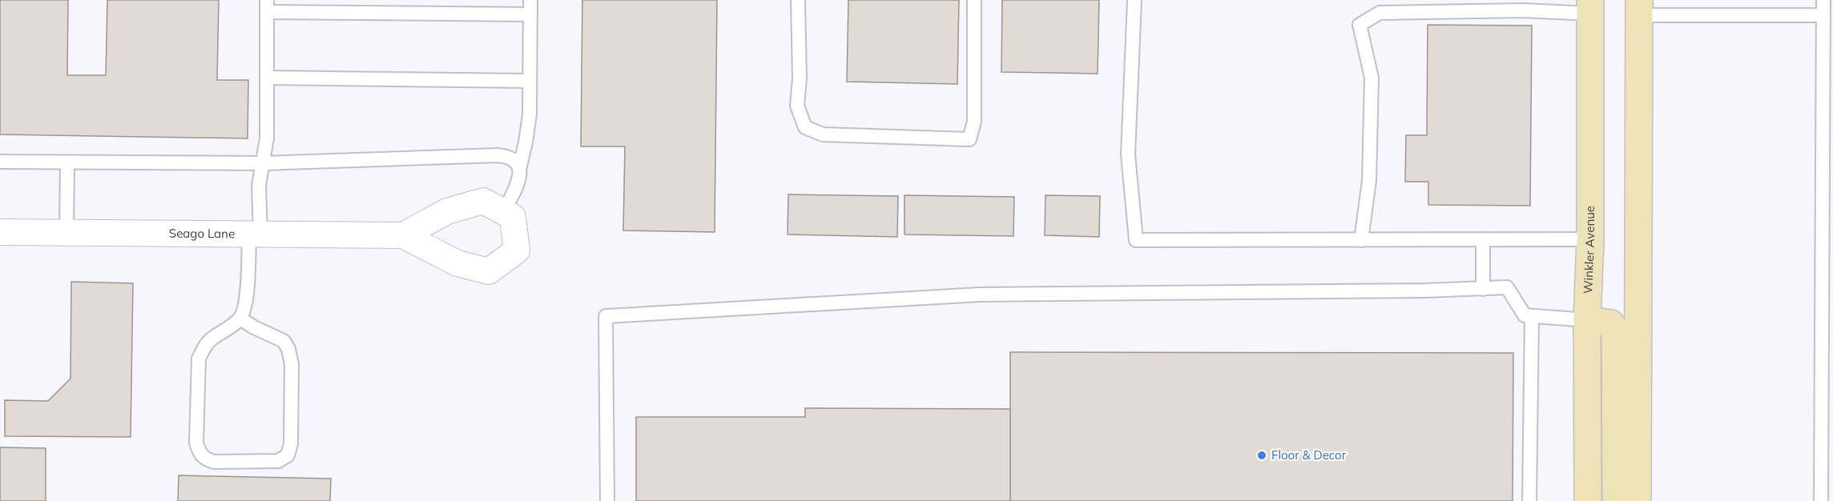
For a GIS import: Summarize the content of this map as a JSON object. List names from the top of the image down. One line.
{"streets":{"street":["Seago Lane","Winkler Avenue"]},"places":["Floor & Decor"]}
